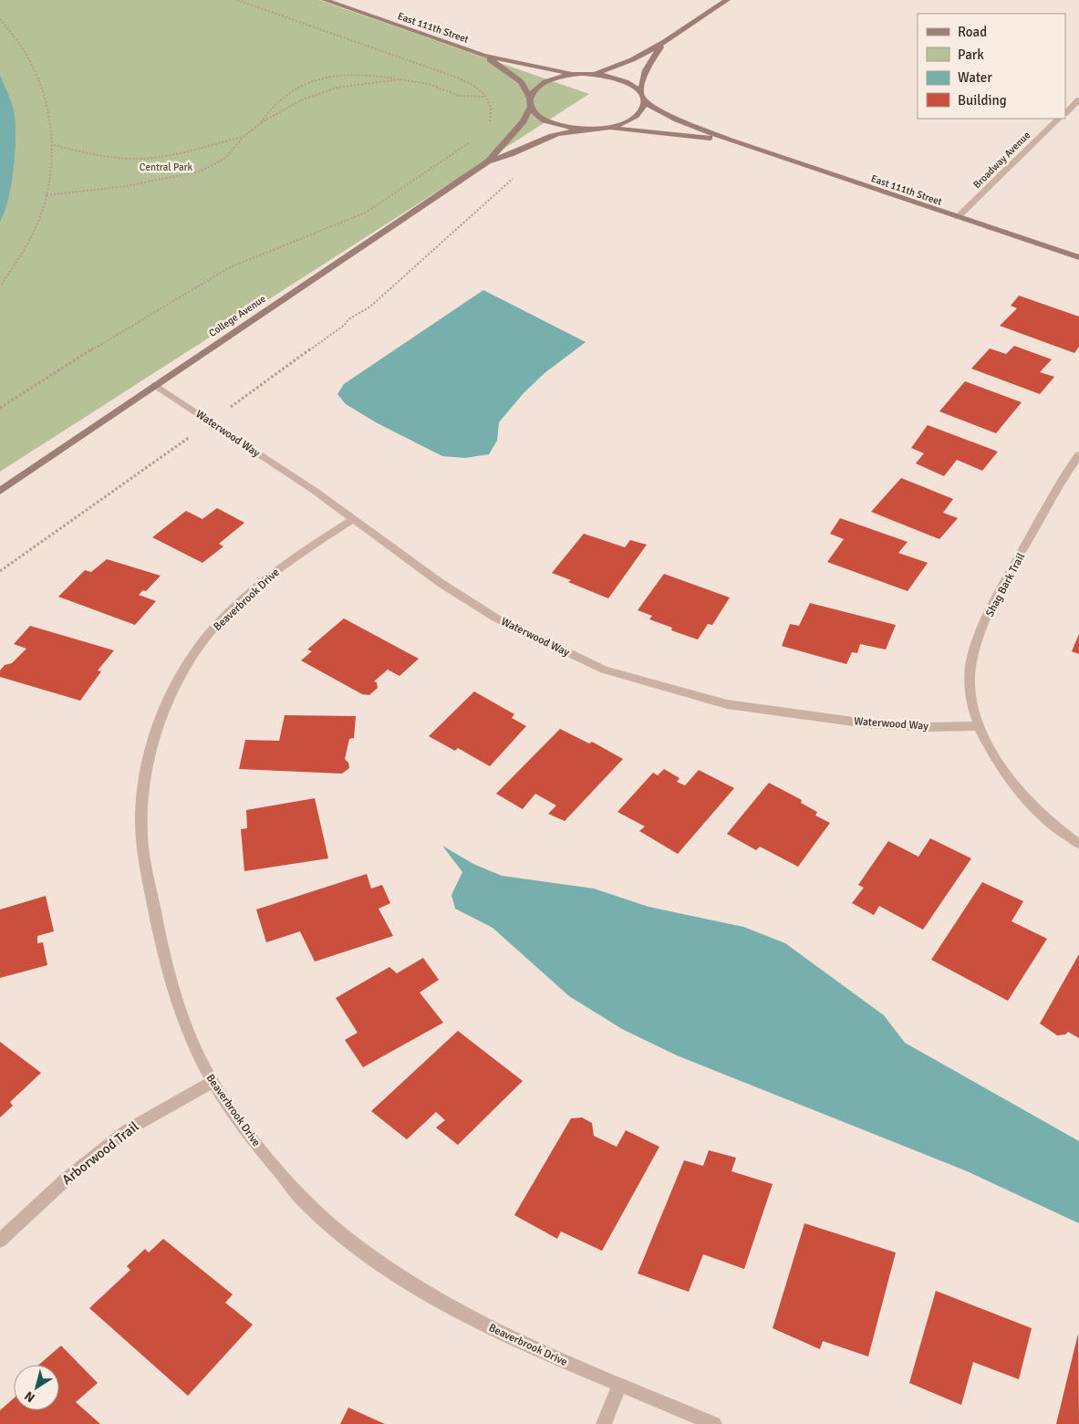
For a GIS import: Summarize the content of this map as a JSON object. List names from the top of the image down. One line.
{"streets":{"main road":["East 111th Street","College Avenue"],"street":["Broadway Avenue","Waterwood Way","Shag Bark Trail","Beaverbrook Drive","Arborwood Trail"]},"crossings":[["East 111th Street","Broadway Avenue"],["College Avenue","Waterwood Way"],["Waterwood Way","Shag Bark Trail"],["Waterwood Way","Beaverbrook Drive"],["Beaverbrook Drive","Arborwood Trail"]],"parks":["Central Park"],"legend":["Road","Park","Water","Building"],"north":"bottom left"}
